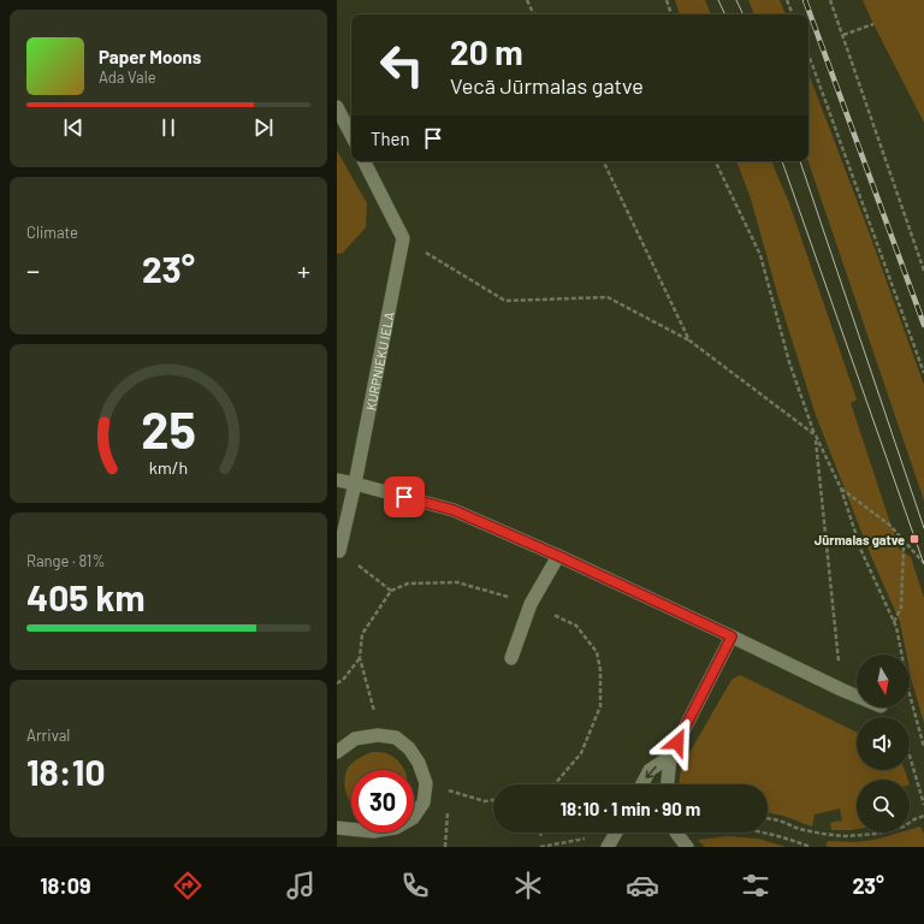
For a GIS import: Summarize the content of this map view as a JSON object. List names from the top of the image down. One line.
{"streets":{"street":["KURPNIEKU IELA"]},"places":{"transit":["Jūrmalas gatve"]},"north":"bottom","page":{"turn":["20 m","Vecā Jūrmalas gatve"],"song":["Paper Moons","Ada Vale"],"then":"Then","tile":["Climate",["Range · 81%","405 km"],["Arrival","18:10"]],"heat":["−","23°","+"],"limit":"30","trip":"18:10 · 1 min · 90 m","tabs":["18:09","23°"],"gauge":["25","km/h"]}}
